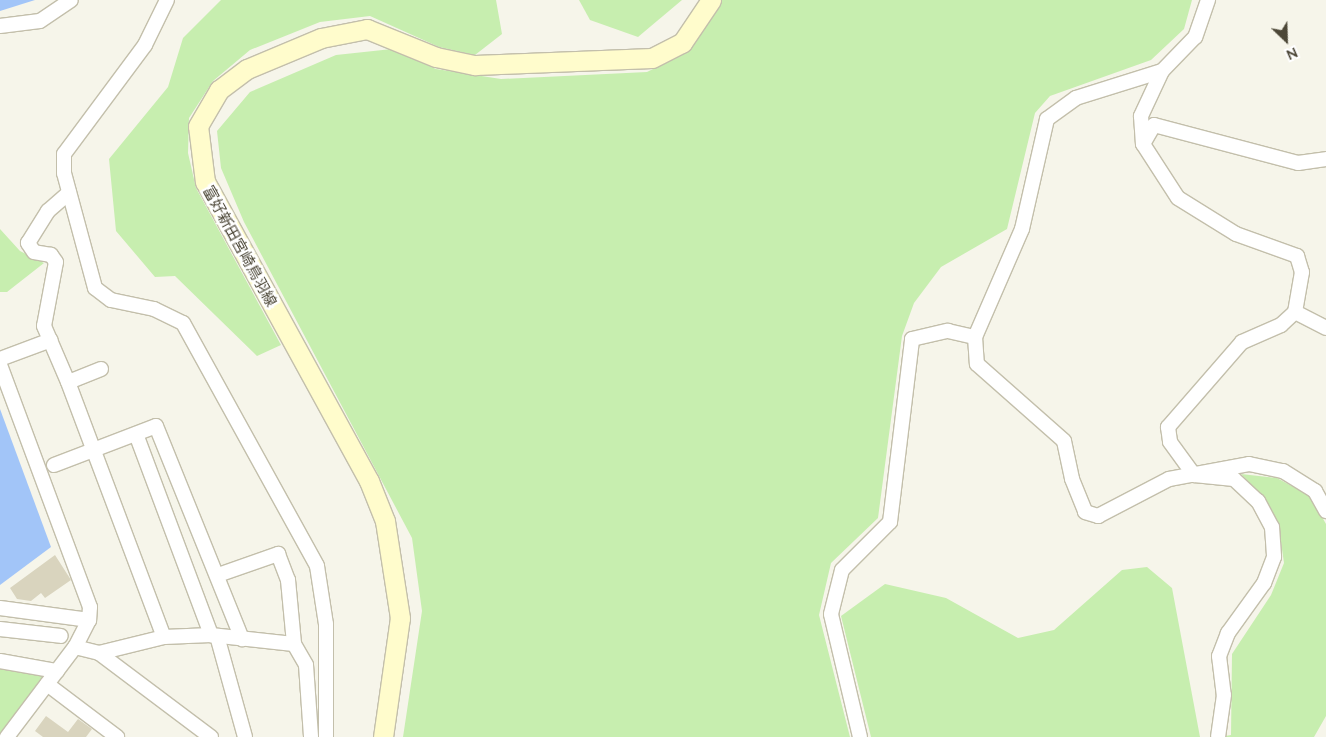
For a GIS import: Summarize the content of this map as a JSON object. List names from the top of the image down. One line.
{"streets":{"main road":["富好新田宮崎鳥羽線"]},"north":"bottom right"}
